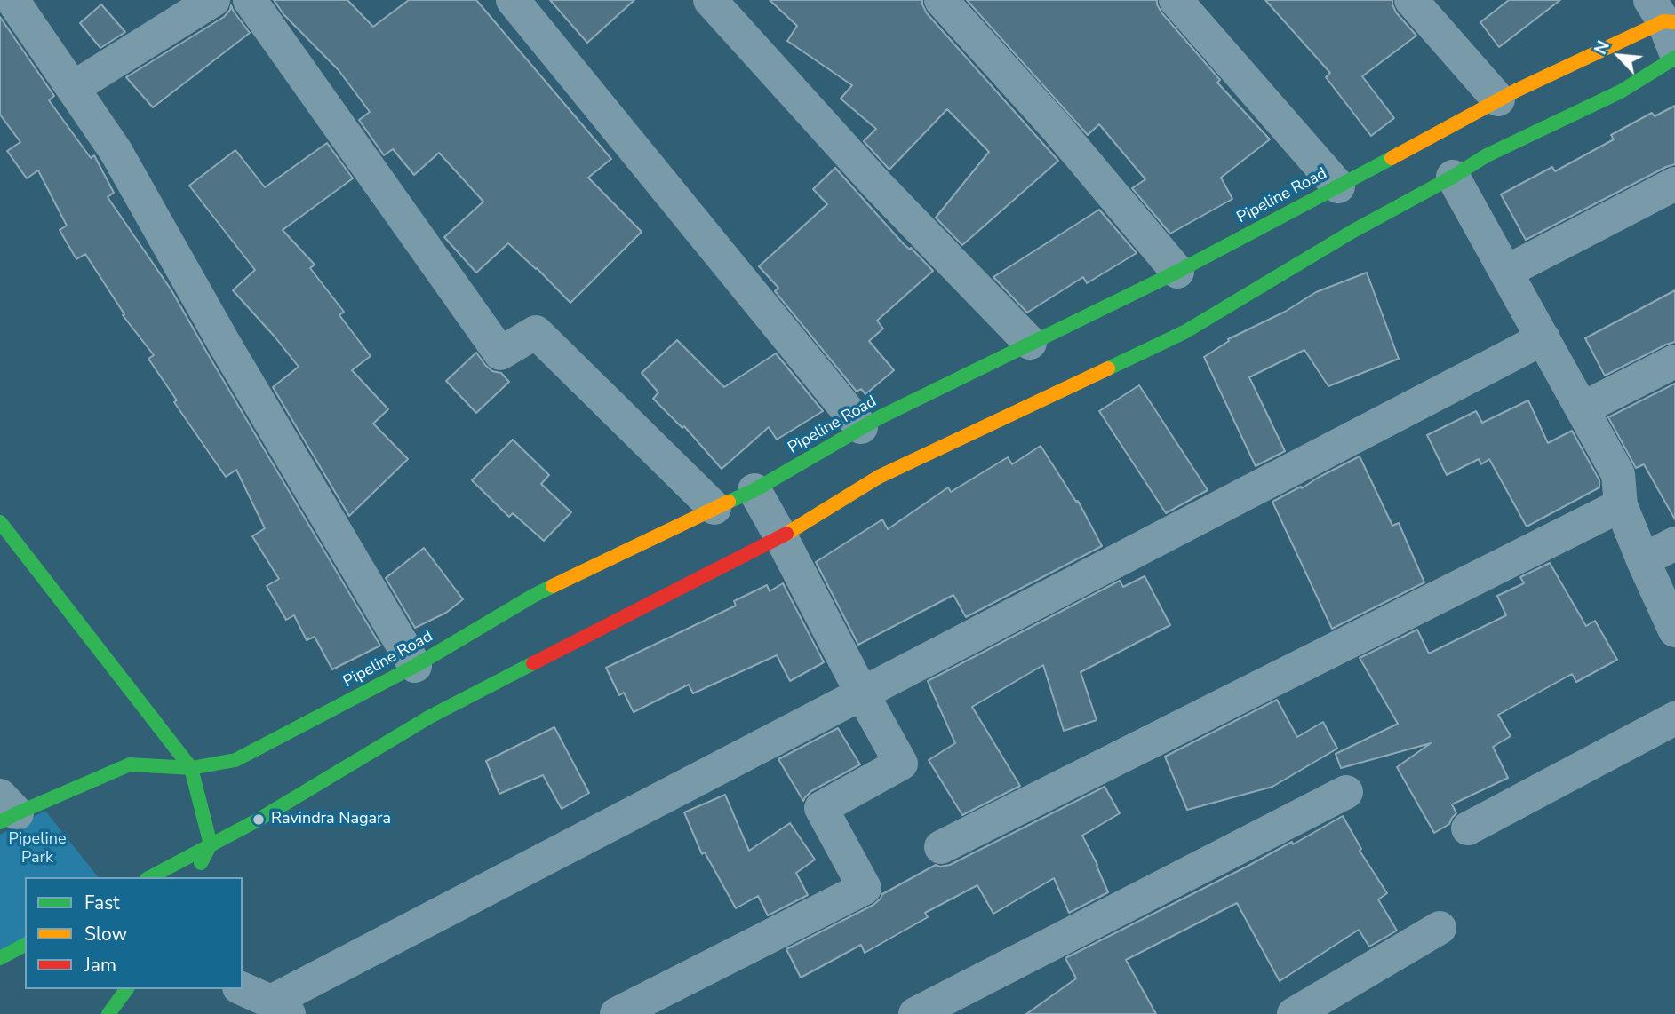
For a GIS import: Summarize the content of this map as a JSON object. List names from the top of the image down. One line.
{"streets":{"main road":["Pipeline Road"]},"parks":["Pipeline Park"],"places":["Ravindra Nagara"],"legend":["Fast","Slow","Jam"],"north":"top left"}
